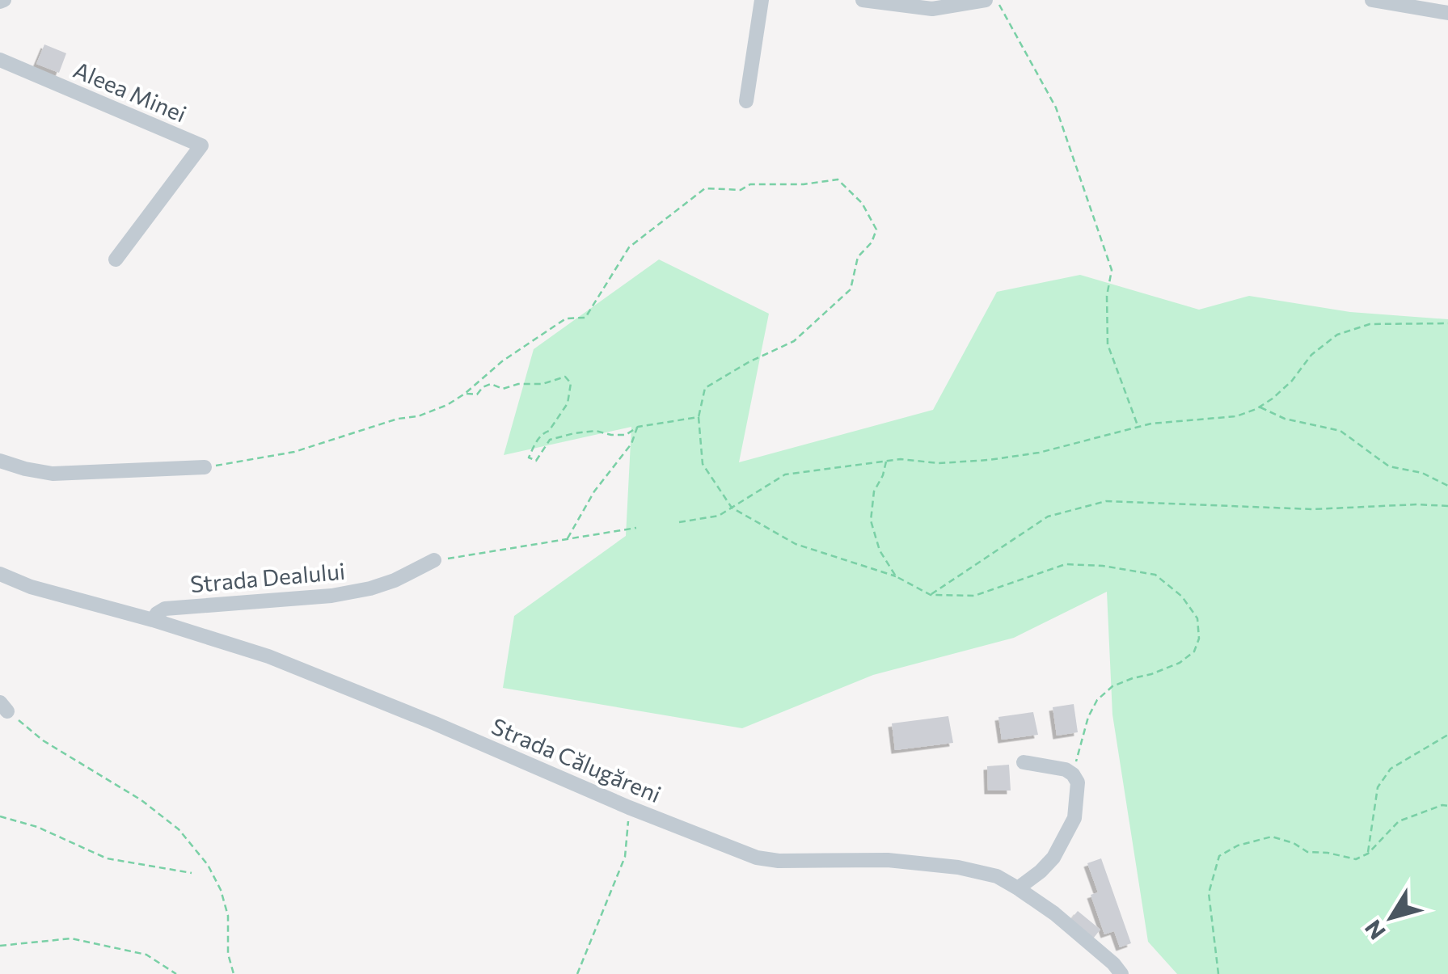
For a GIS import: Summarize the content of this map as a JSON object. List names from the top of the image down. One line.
{"streets":{"street":["Aleea Minei","Strada Dealului","Strada Călugăreni"]},"crossings":[["Strada Dealului","Strada Călugăreni"]],"north":"bottom left"}
